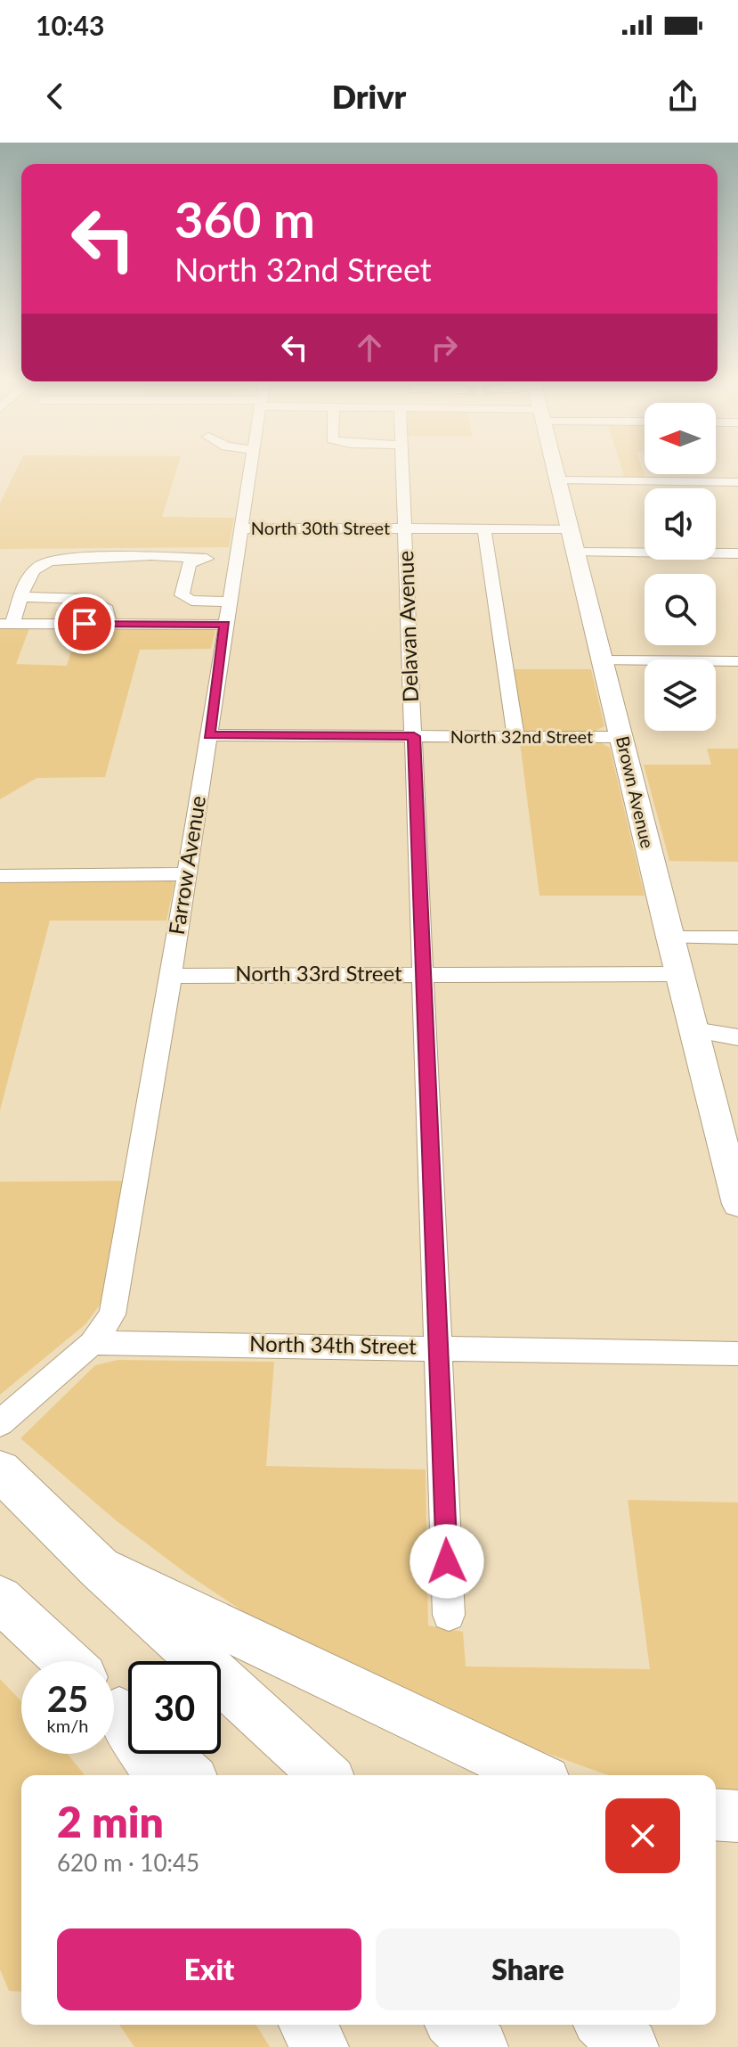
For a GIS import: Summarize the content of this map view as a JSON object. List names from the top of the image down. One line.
{"streets":{"main road":["Brown Avenue"],"street":["North 30th Street","Delavan Avenue","North 32nd Street","Farrow Avenue","North 33rd Street","North 34th Street"]},"crossings":[["North 30th Street","Delavan Avenue"],["North 30th Street","Brown Avenue"],["North 30th Street","Farrow Avenue"],["Delavan Avenue","North 32nd Street"],["Delavan Avenue","North 33rd Street"],["Delavan Avenue","North 34th Street"],["North 32nd Street","Brown Avenue"],["North 32nd Street","Farrow Avenue"],["Brown Avenue","North 33rd Street"],["Farrow Avenue","North 33rd Street"],["Farrow Avenue","North 34th Street"]],"north":"left","page":{"status":"10:43","header":"Drivr","turn":["360 m","North 32nd Street"],"speed":"25 km/h","limit":"30","heading":["2 min","620 m · 10:45"],"buttons":["Exit","Share"]}}
